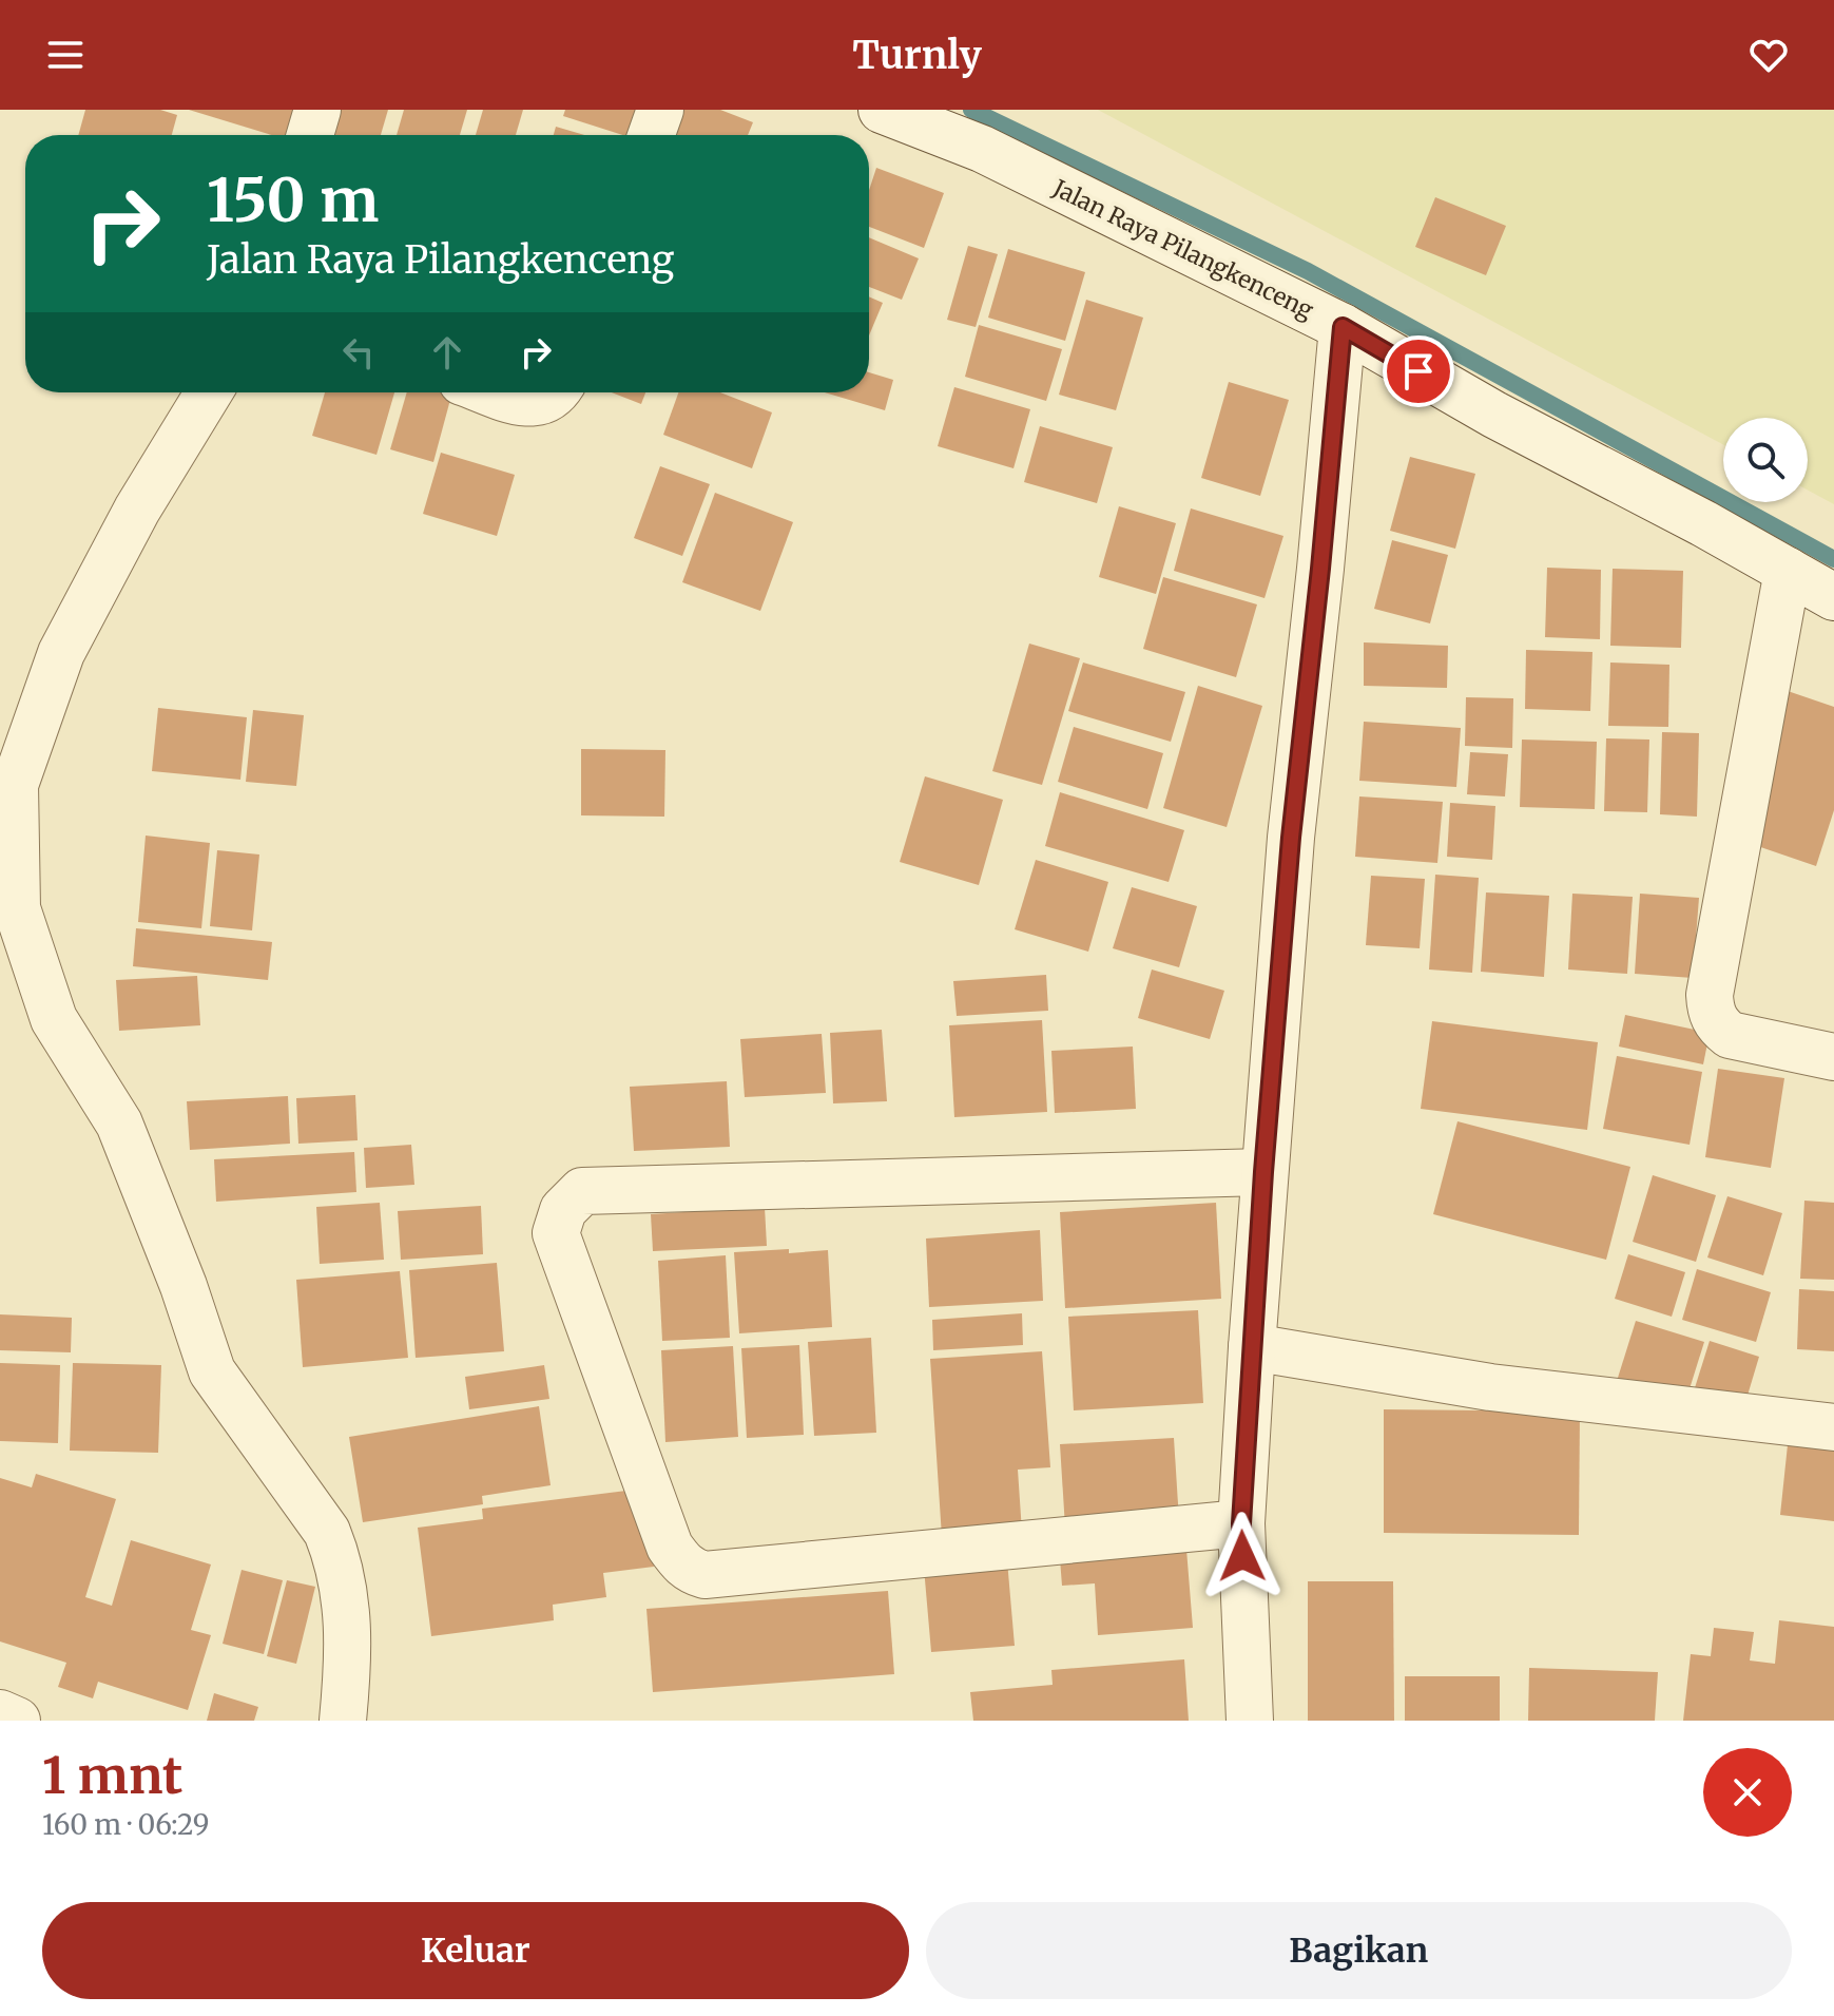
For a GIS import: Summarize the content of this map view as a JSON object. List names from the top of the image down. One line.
{"streets":{"street":["Jalan Raya Pilangkenceng"]},"page":{"header":"Turnly","turn":["150 m","Jalan Raya Pilangkenceng"],"heading":["1 mnt","160 m · 06:29"],"buttons":["Keluar","Bagikan"]}}
